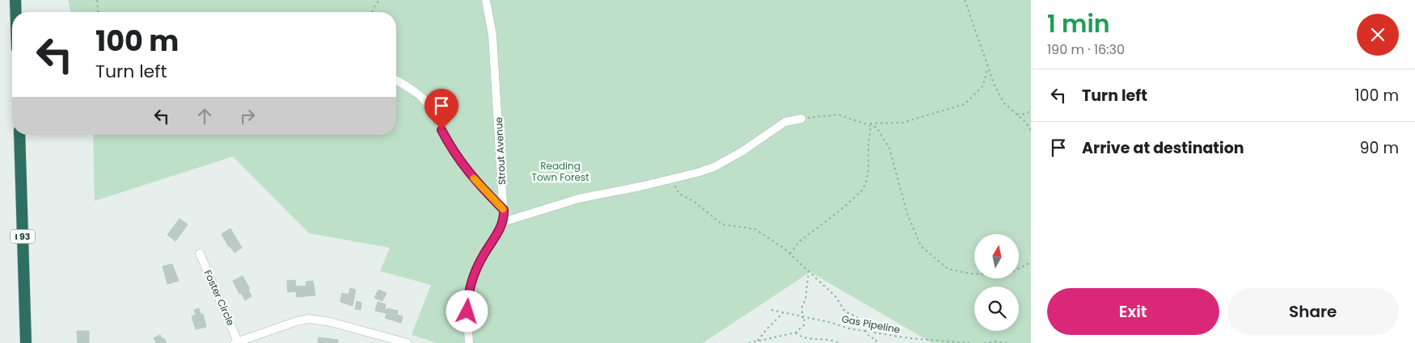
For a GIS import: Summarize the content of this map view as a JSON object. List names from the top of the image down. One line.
{"streets":{"highway":["I 93"],"street":["Strout Avenue","Foster Circle"],"path":["Gas Pipeline"]},"parks":["Reading Town Forest"],"north":"top","page":{"heading":["1 min","190 m · 16:30"],"turn":["100 m","Turn left"],"list":[{"name":"Turn left","value":"100 m"},{"name":"Arrive at destination","value":"90 m"}],"buttons":["Exit","Share"]}}
